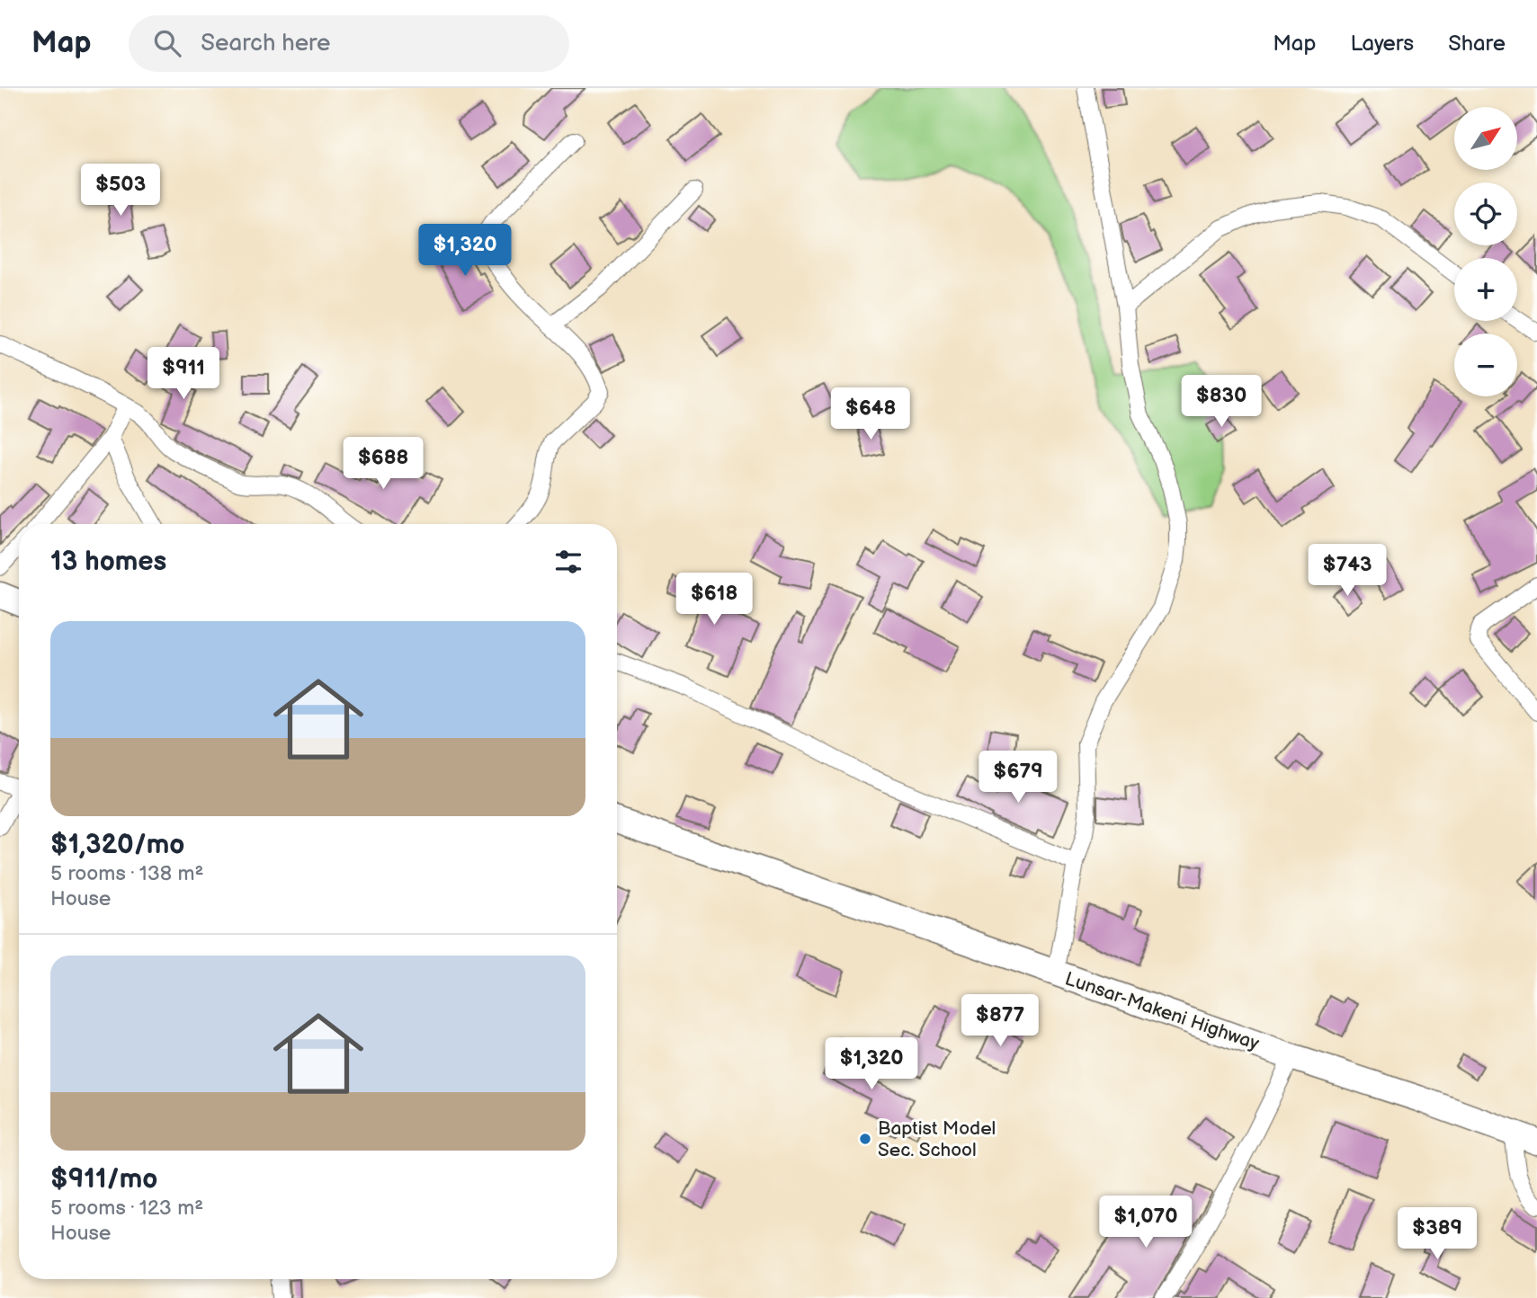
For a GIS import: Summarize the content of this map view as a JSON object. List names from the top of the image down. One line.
{"streets":{"main road":["Lunsar-Makeni Highway"]},"places":["Baptist Model Sec. School"],"north":"top right","page":{"header":"Map","search":"Search here","nav":["Map","Layers","Share"],"map_buttons":["+","−"],"price":["$503","$1,320","$911","$830","$648","$688","$743","$618","$679","$877","$1,320","$1,070","$389"],"heading":"13 homes","list":[{"name":"$1,320/mo","note":"5 rooms · 138 m² · House"},{"name":"$911/mo","note":"5 rooms · 123 m² · House"}]}}
